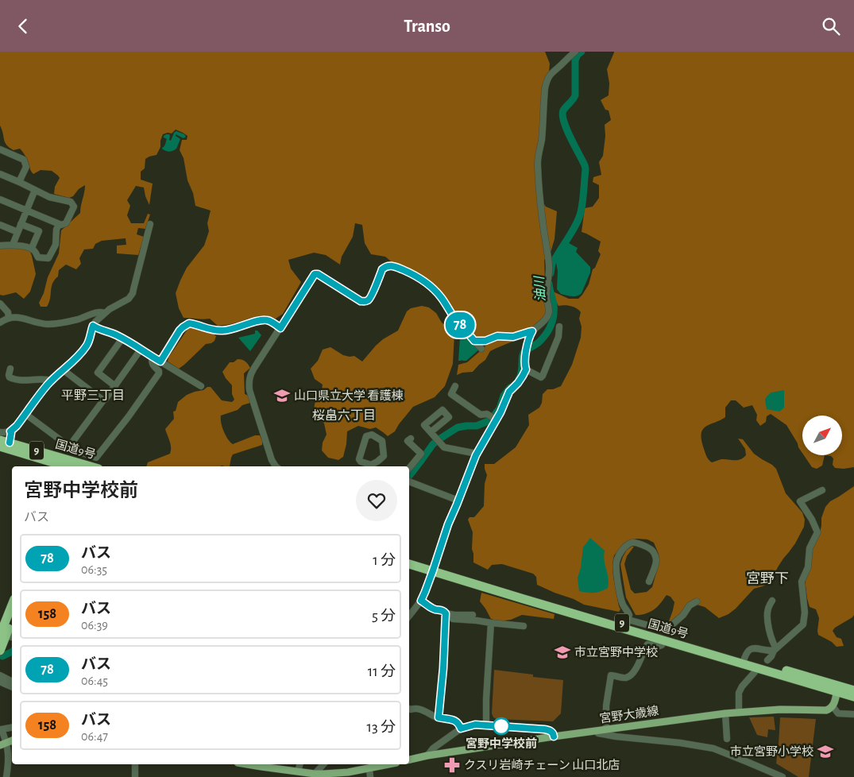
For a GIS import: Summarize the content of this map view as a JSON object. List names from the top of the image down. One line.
{"streets":{"highway":["国道9号","9"],"main road":["宮野大歳線"]},"districts":["平野三丁目","桜畠六丁目","宮野下"],"water":["油川"],"places":{"school or university":["山口県立大学 看護棟","市立宮野中学校","市立宮野小学校"],"other":["宮野中学校前"],"pharmacy":["クスリ岩崎チェーン 山口北店"]},"lines":["bus line 78"],"north":"top right","page":{"header":"Transo","on_map":"78","heading":["宮野中学校前","バス"],"list":[{"mark":"78","name":"バス","note":"06:35","value":"1 分"},{"mark":"158","name":"バス","note":"06:39","value":"5 分"},{"mark":"78","name":"バス","note":"06:45","value":"11 分"},{"mark":"158","name":"バス","note":"06:47","value":"13 分"}]}}
